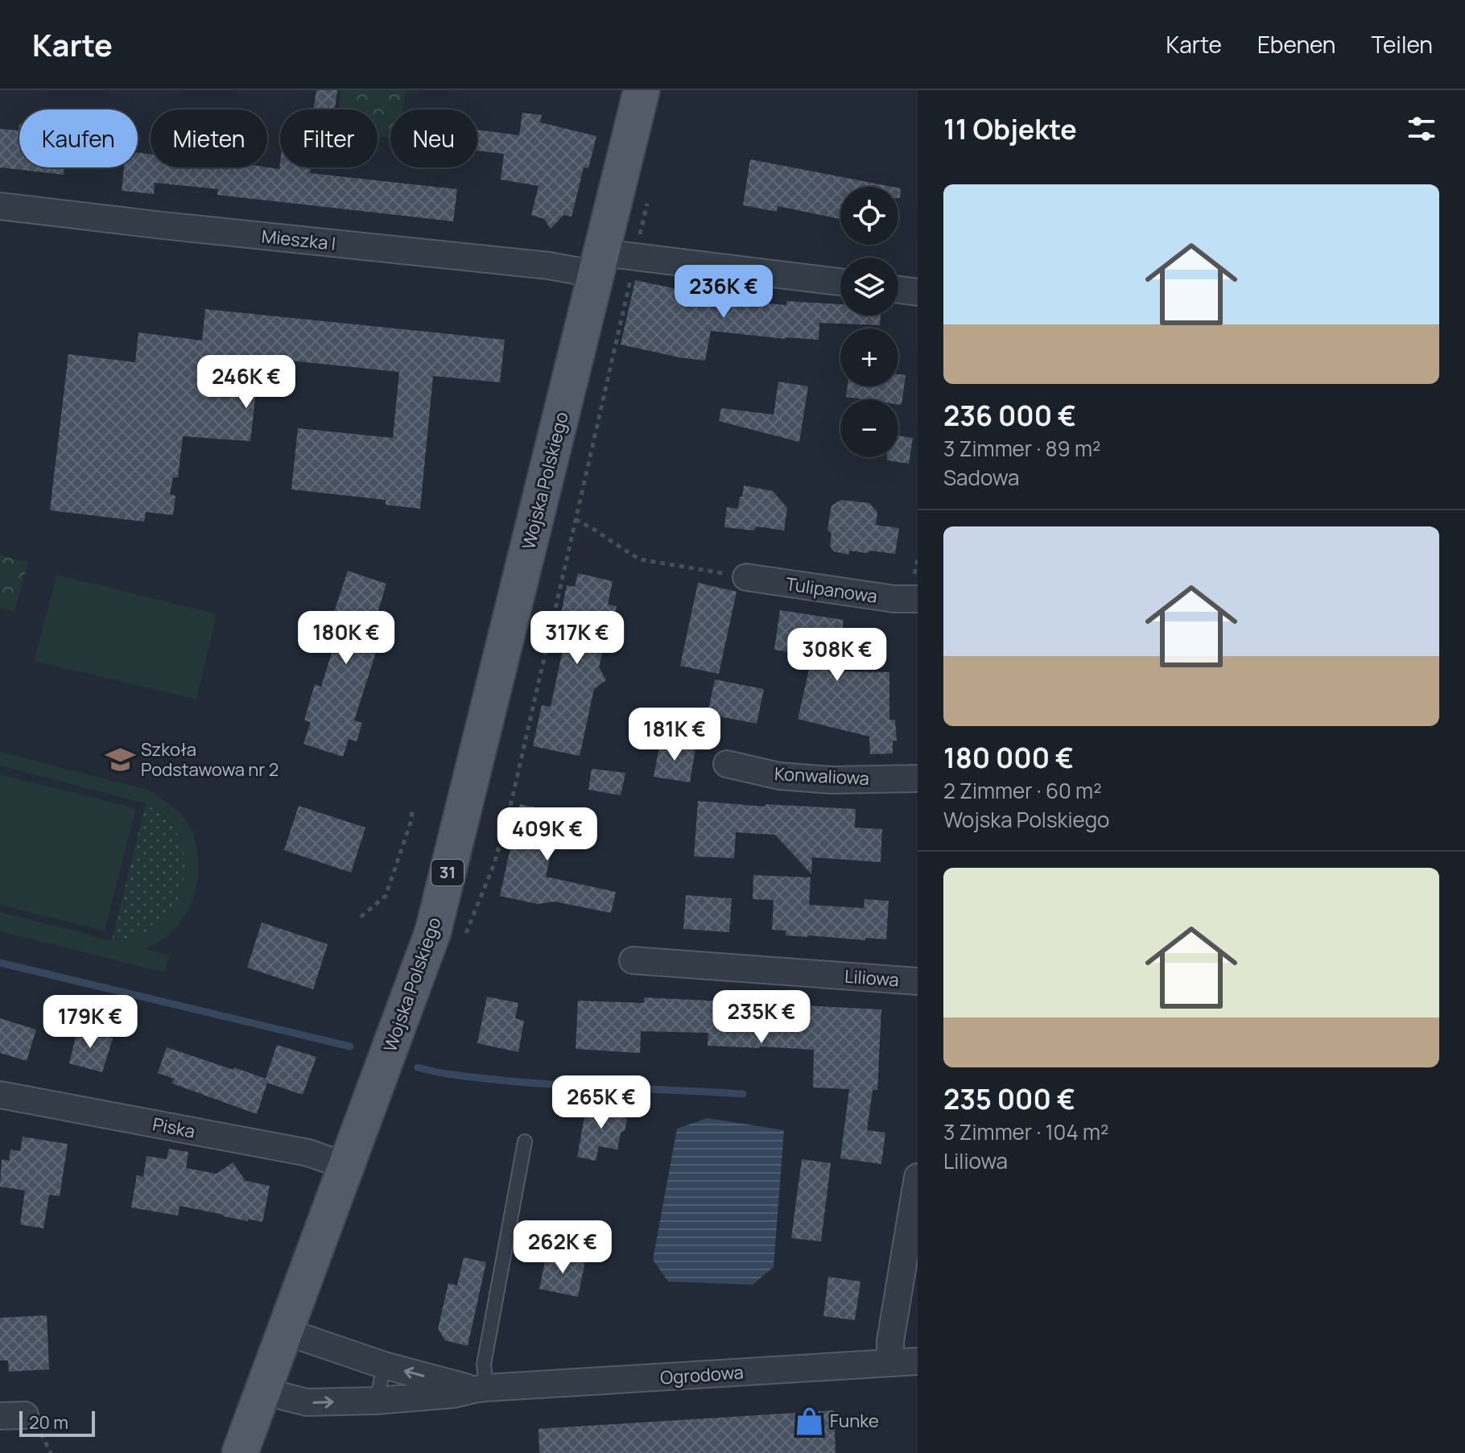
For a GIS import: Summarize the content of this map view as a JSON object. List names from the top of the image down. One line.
{"streets":{"main road":["Wojska Polskiego","31"],"street":["Mieszka I","Tulipanowa","Konwaliowa","Liliowa","Piska","Ogrodowa"]},"crossings":[["Mieszka I","Wojska Polskiego"],["Wojska Polskiego","Piska"],["Wojska Polskiego","Ogrodowa"]],"places":{"school or university":["Szkoła Podstawowa nr 2"],"shop":["Funke"]},"scale_bar":"20 m","page":{"header":"Karte","nav":["Karte","Ebenen","Teilen"],"heading":"11 Objekte","chip":["Kaufen","Mieten","Filter","Neu"],"list":[{"name":"236 000 €","note":"3 Zimmer · 89 m² · Sadowa"},{"name":"180 000 €","note":"2 Zimmer · 60 m² · Wojska Polskiego"},{"name":"235 000 €","note":"3 Zimmer · 104 m² · Liliowa"}],"map_buttons":["+","−"],"price":["236K €","246K €","180K €","317K €","308K €","181K €","409K €","235K €","179K €","265K €","262K €"],"scale":"20 m"}}
